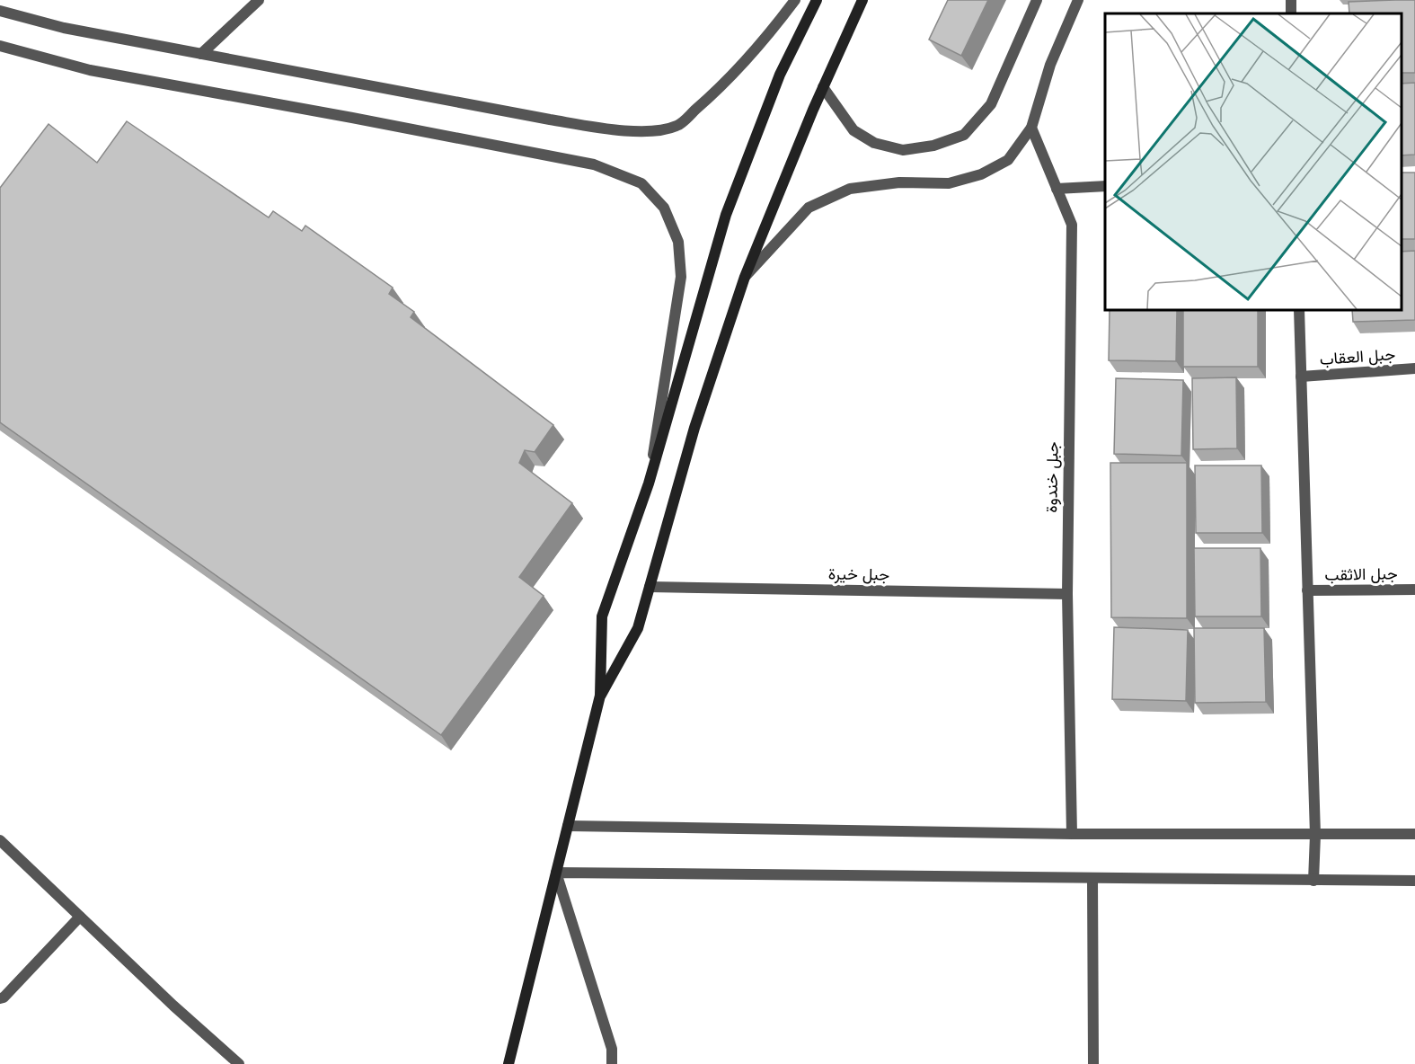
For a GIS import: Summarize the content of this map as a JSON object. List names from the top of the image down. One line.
{"streets":{"street":["جبل العقاب","جبل خندوة","جبل خيرة","جبل الاثقب"]},"crossings":[["جبل خندوة","جبل خيرة"]]}
